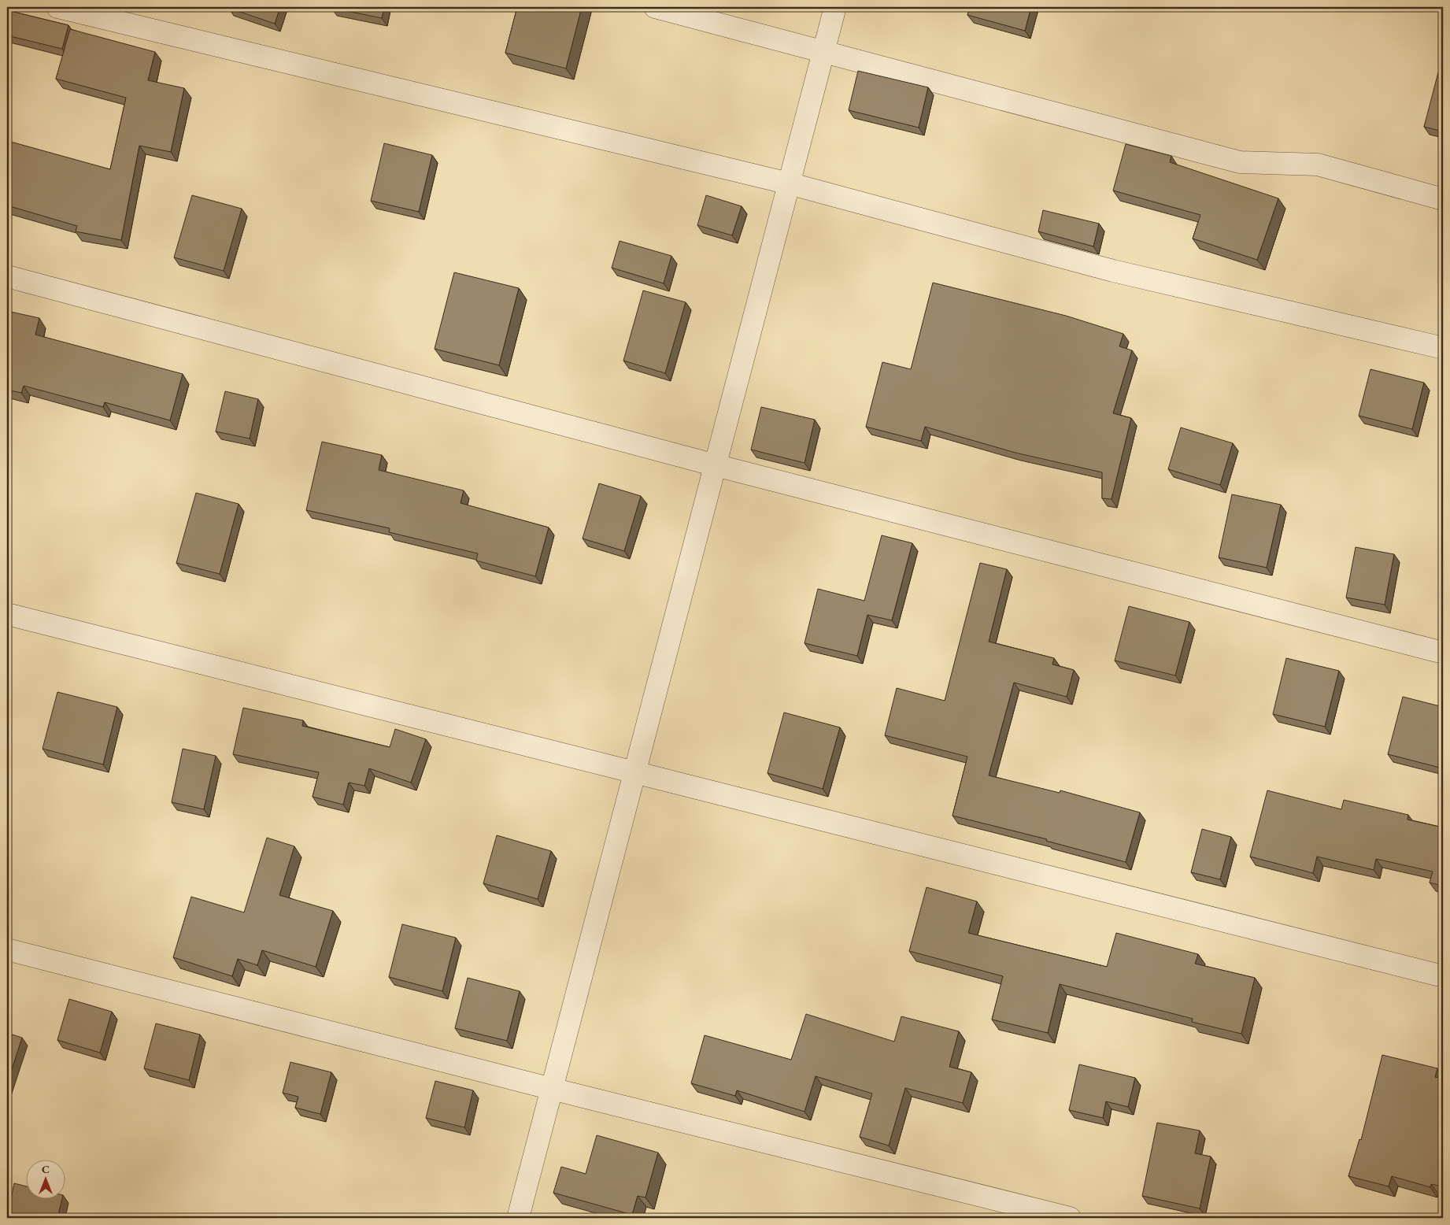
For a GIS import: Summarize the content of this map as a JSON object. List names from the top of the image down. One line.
{"north":"top"}
